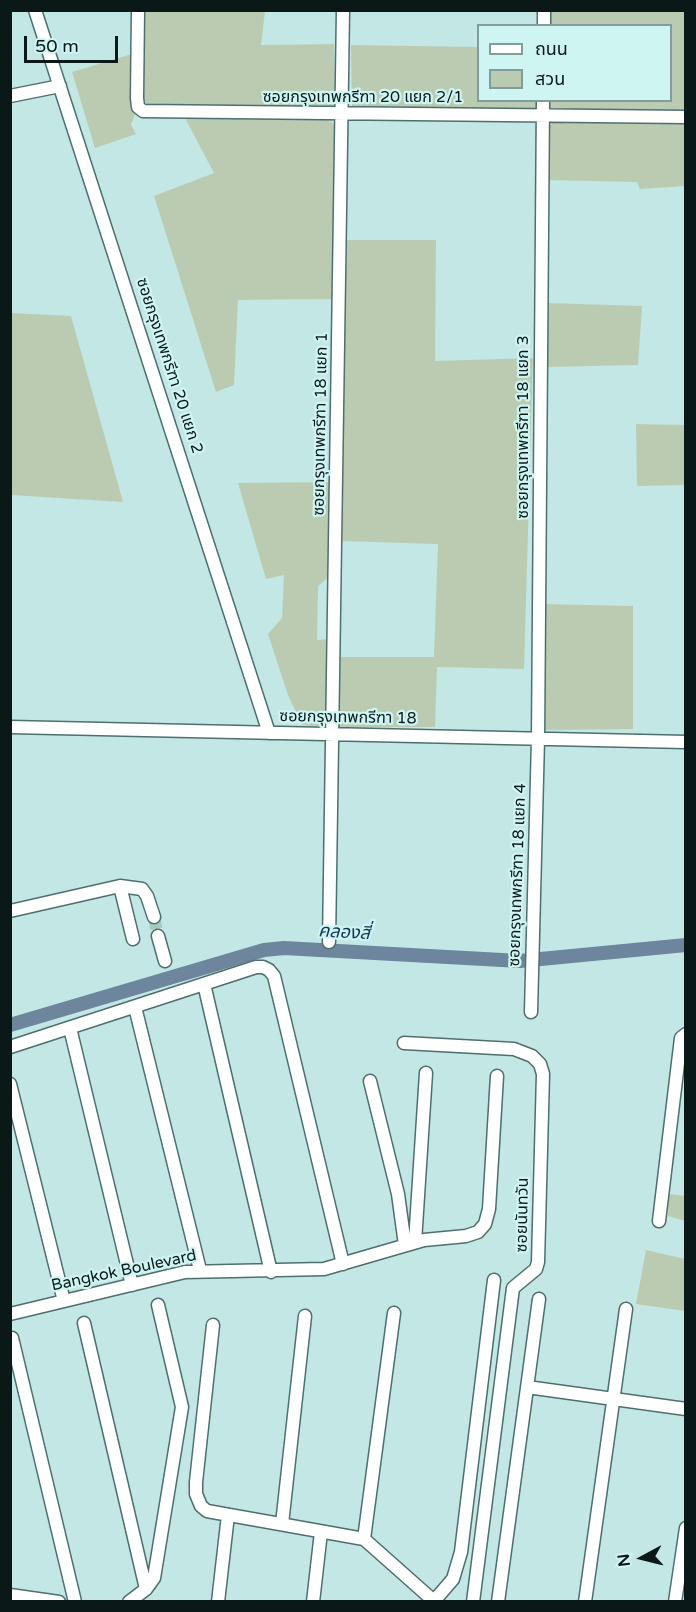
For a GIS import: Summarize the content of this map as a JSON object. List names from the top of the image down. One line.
{"streets":{"street":["ซอยกรุงเทพกรีฑา 20 แยก 2/1","ซอยกรุงเทพกรีฑา 20 แยก 2","ซอยกรุงเทพกรีฑา 18 แยก 1","ซอยกรุงเทพกรีฑา 18 แยก 3","ซอยกรุงเทพกรีฑา 18","ซอยกรุงเทพกรีฑา 18 แยก 4","ซอยนันทวัน","Bangkok Boulevard"]},"crossings":[["ซอยกรุงเทพกรีฑา 20 แยก 2/1","ซอยกรุงเทพกรีฑา 18 แยก 1"],["ซอยกรุงเทพกรีฑา 20 แยก 2/1","ซอยกรุงเทพกรีฑา 18 แยก 3"],["ซอยกรุงเทพกรีฑา 20 แยก 2","ซอยกรุงเทพกรีฑา 18"],["ซอยกรุงเทพกรีฑา 18 แยก 1","ซอยกรุงเทพกรีฑา 18"],["ซอยกรุงเทพกรีฑา 18 แยก 3","ซอยกรุงเทพกรีฑา 18"],["ซอยกรุงเทพกรีฑา 18 แยก 3","ซอยกรุงเทพกรีฑา 18 แยก 4"],["ซอยกรุงเทพกรีฑา 18","ซอยกรุงเทพกรีฑา 18 แยก 4"]],"water":["คลองสี่"],"legend":["ถนน","สวน"],"scale_bar":"50 m","north":"left"}
